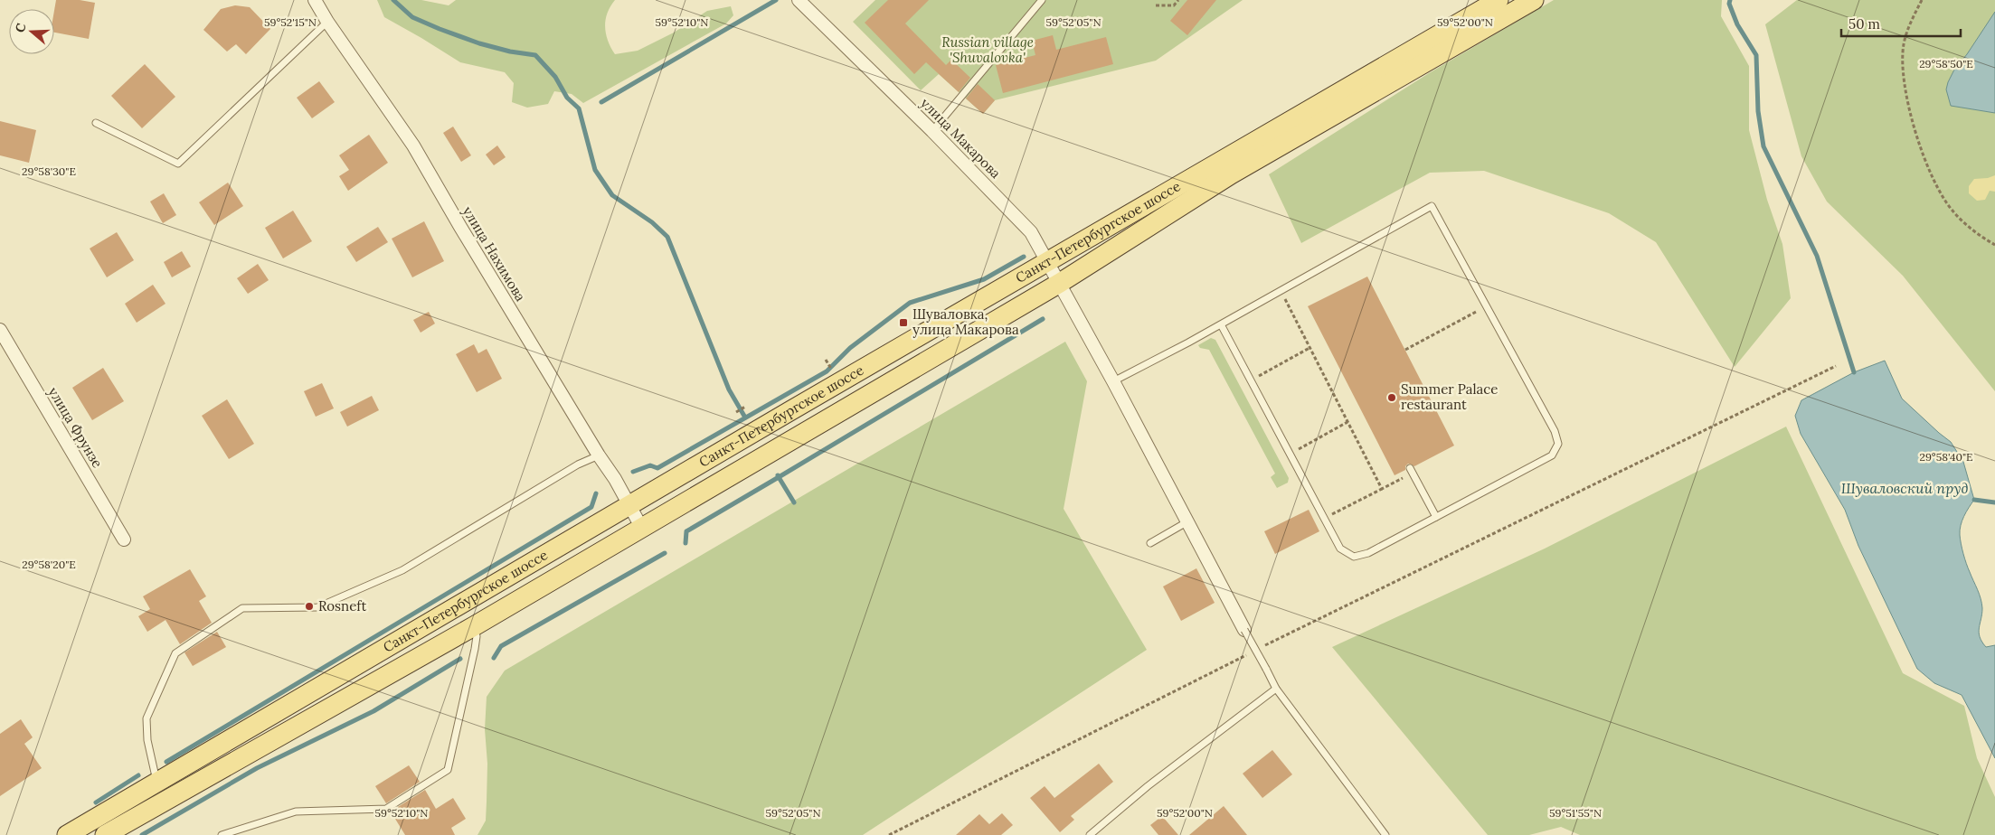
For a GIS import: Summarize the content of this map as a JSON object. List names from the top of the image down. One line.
{"streets":{"main road":["Санкт-Петербургское шоссе"],"street":["улица Макарова","улица Нахимова","улица Фрунзе"]},"crossings":[["улица Макарова","Санкт-Петербургское шоссе"],["Санкт-Петербургское шоссе","улица Нахимова"]],"water":["Шуваловский пруд"],"parks":["Russian village 'Shuvalovka'"],"places":{"transit":["Шуваловка, улица Макарова"],"other":["Summer Palace restaurant","Rosneft"]},"scale_bar":"50 m","north":"left","coordinates":["59°52'15\"N","59°52'10\"N","59°52'05\"N","59°52'00\"N","29°58'50\"E","29°58'30\"E","29°58'40\"E","29°58'20\"E","59°51'55\"N"]}
